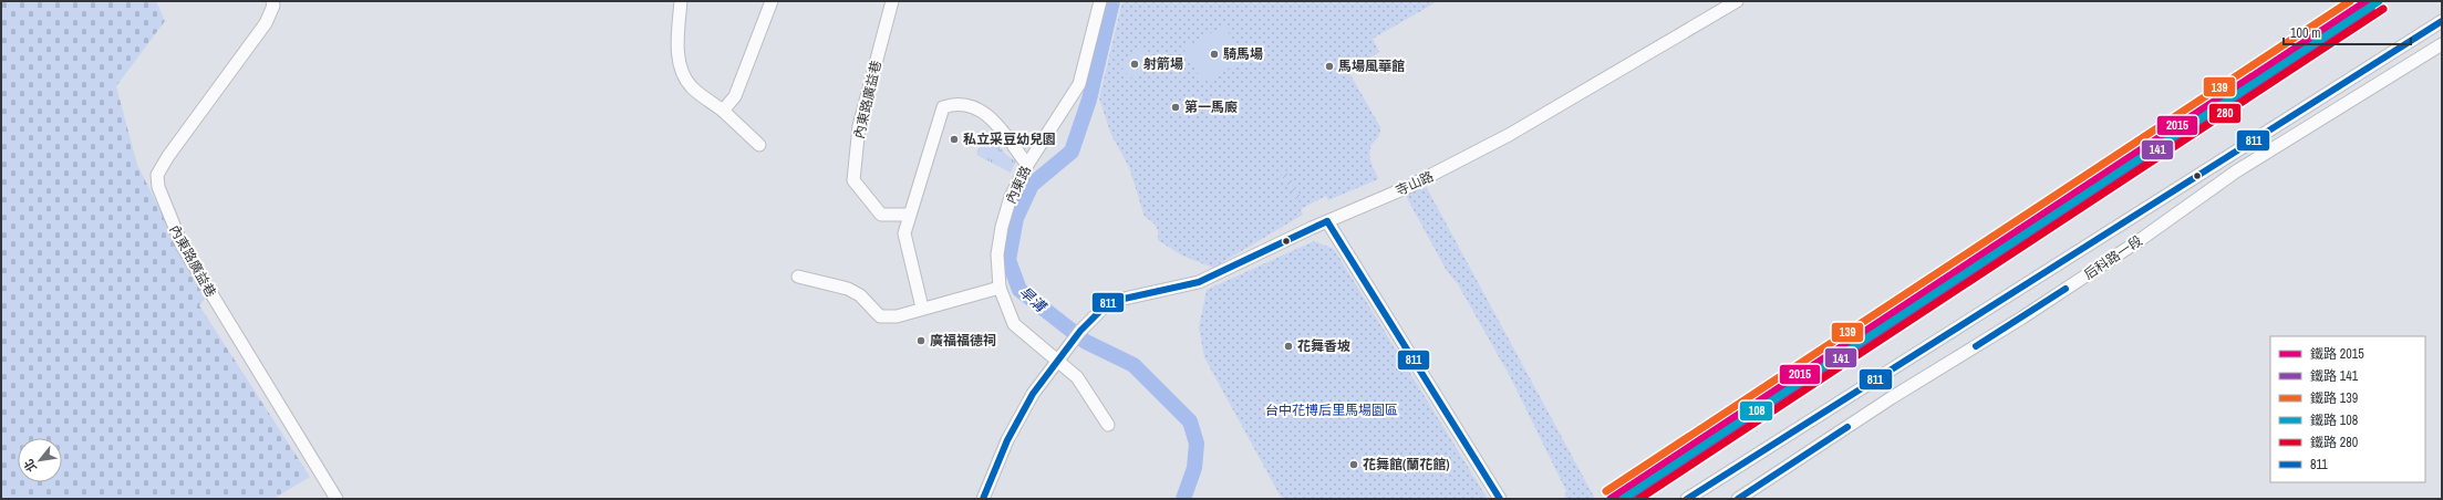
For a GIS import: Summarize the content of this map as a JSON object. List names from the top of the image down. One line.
{"streets":{"street":["內東路廣益巷","寺山路","內東路","后科路一段"]},"crossings":[["寺山路","內東路"]],"water":["旱溝"],"parks":["台中花博后里馬場園區"],"places":["騎馬場","射箭場","馬場風華館","第一馬廄","私立采豆幼兒園","廣福福德祠","花舞香坡","花舞館(蘭花館)"],"lines":["rail line 2015","rail line 139","rail line 108","rail line 141","rail line 280","transit line 811"],"legend":["鐵路 2015","鐵路 141","鐵路 139","鐵路 108","鐵路 280","811"],"scale_bar":"100 m","north":"bottom left"}
